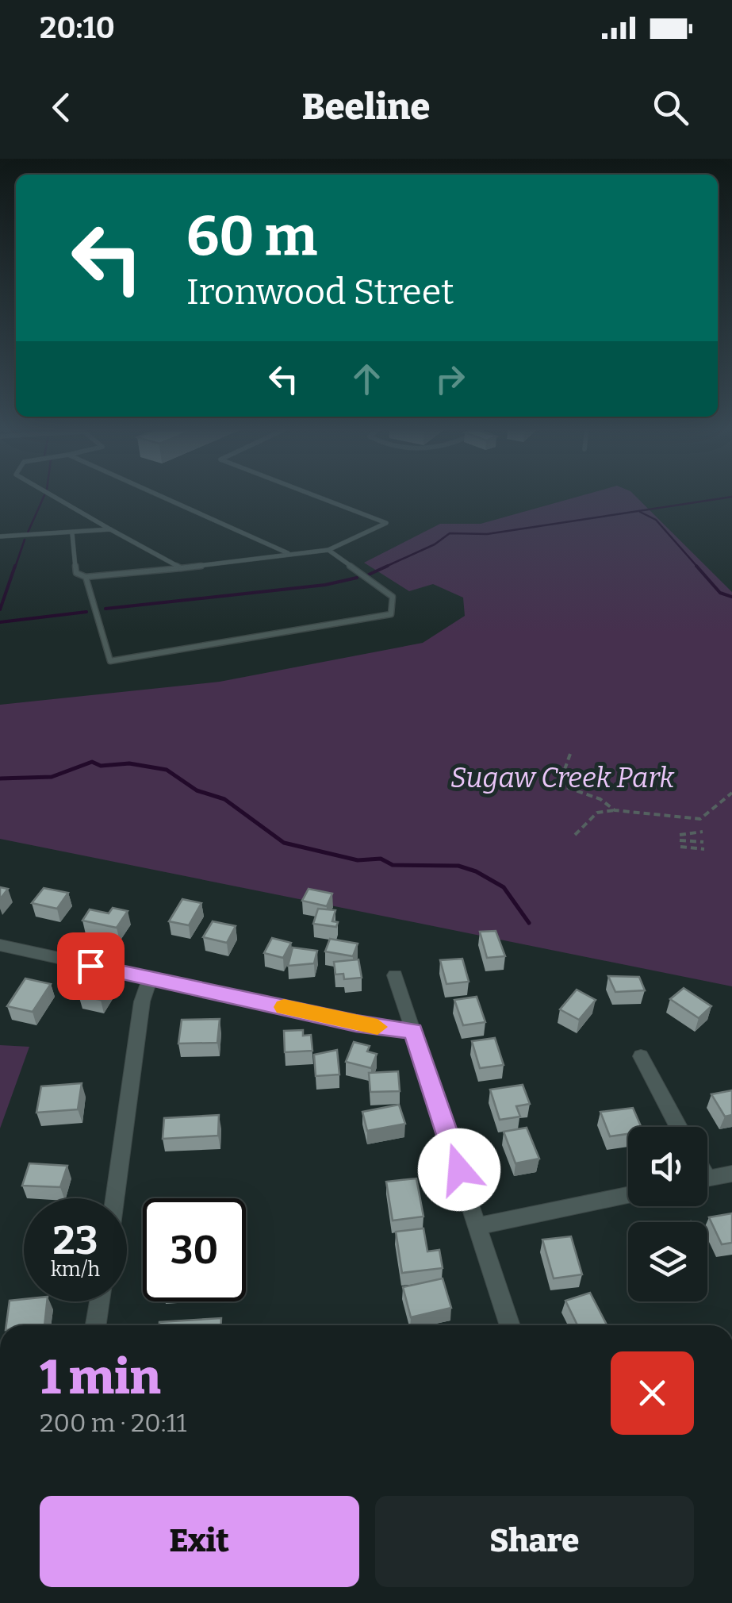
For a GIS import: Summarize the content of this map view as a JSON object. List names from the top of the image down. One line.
{"parks":["Sugaw Creek Park"],"page":{"status":"20:10","header":"Beeline","turn":["60 m","Ironwood Street"],"speed":"23 km/h","limit":"30","heading":["1 min","200 m · 20:11"],"buttons":["Exit","Share"]}}
